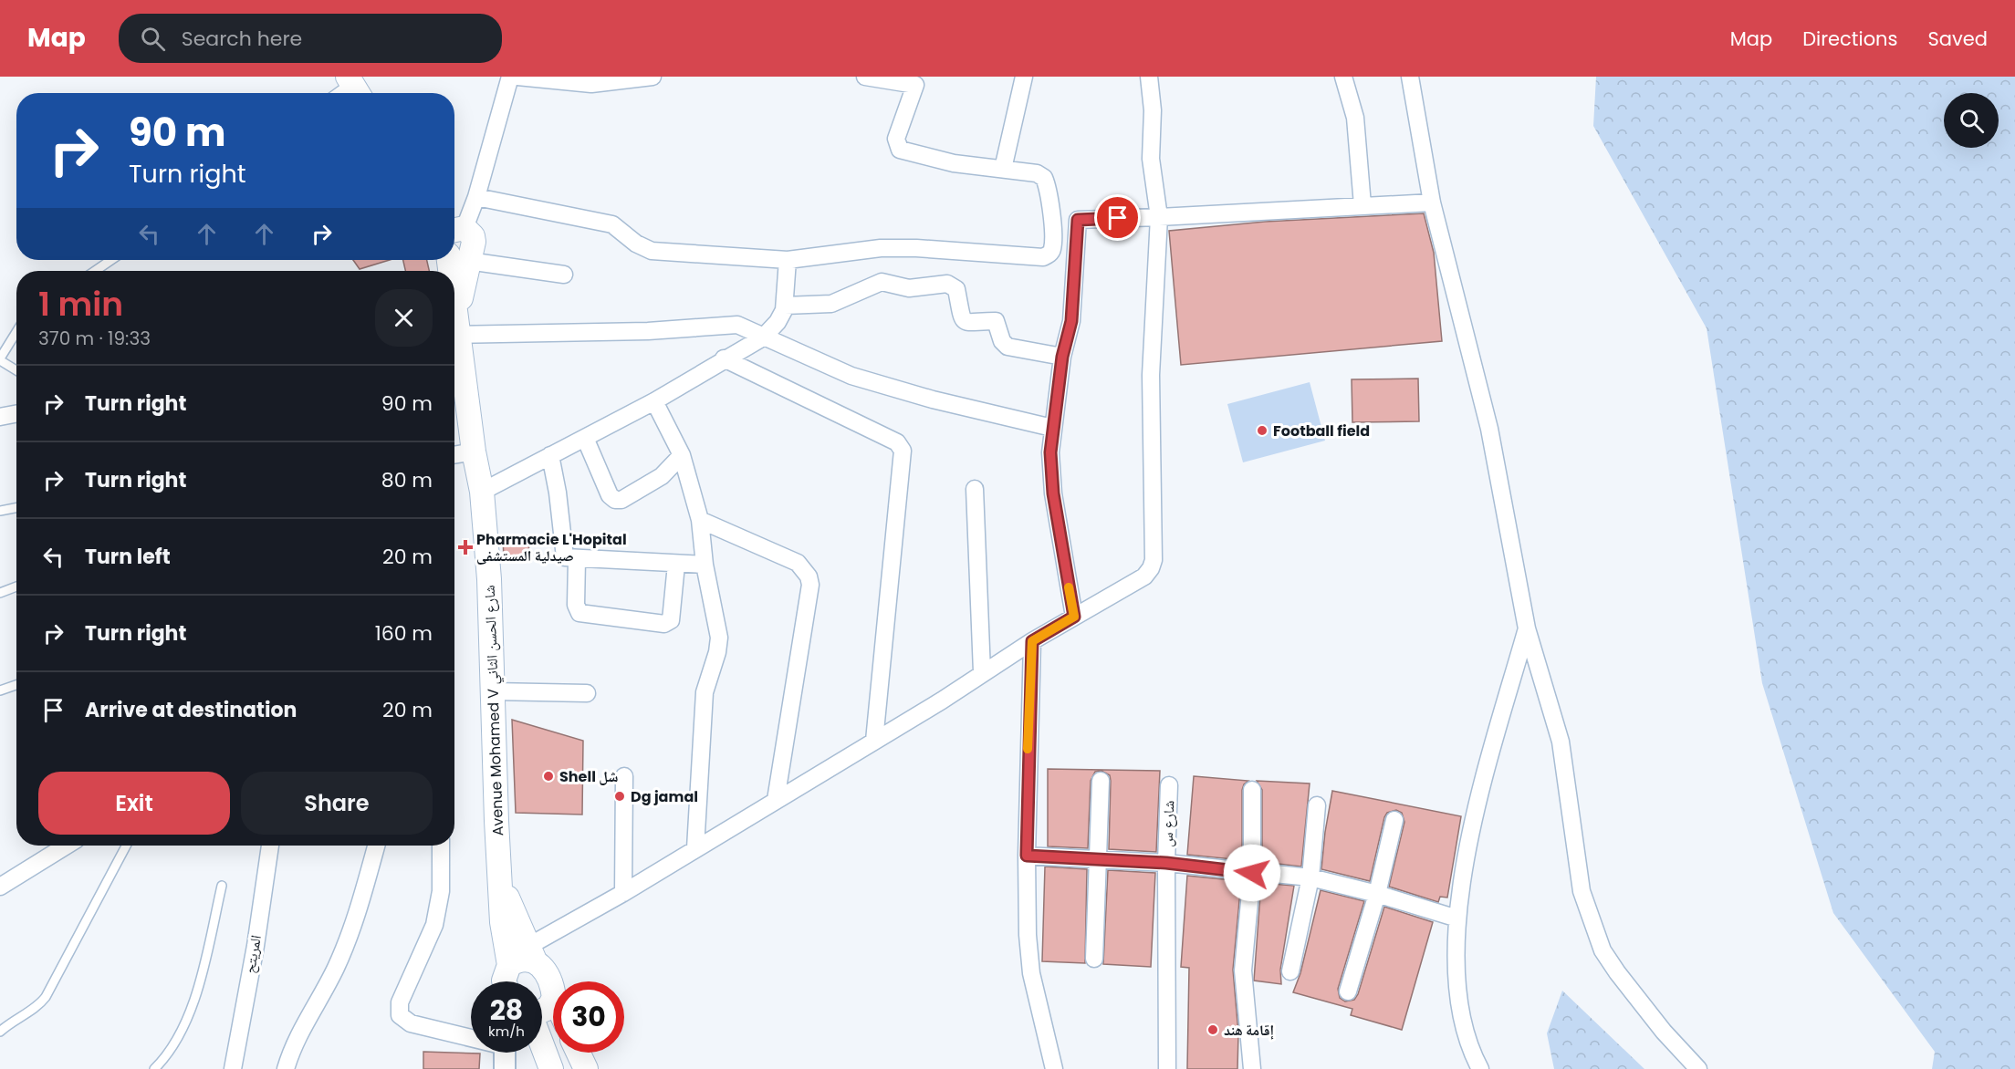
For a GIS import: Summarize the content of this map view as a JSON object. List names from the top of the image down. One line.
{"streets":{"main road":["Avenue Mohamed V شارع الحسن الثاني"],"street":["شارع س","المريتح"]},"places":{"other":["Football field","Shell شل","Dg jamal","إقامة هند"],"health":["Pharmacie L'Hopital صيدلية المستشفى"]},"page":{"header":"Map","search":"Search here","nav":["Map","Directions","Saved"],"turn":["90 m","Turn right"],"heading":["1 min","370 m · 19:33"],"list":[{"name":"Turn right","value":"90 m"},{"name":"Turn right","value":"80 m"},{"name":"Turn left","value":"20 m"},{"name":"Turn right","value":"160 m"},{"name":"Arrive at destination","value":"20 m"}],"buttons":["Exit","Share"],"speed":"28 km/h","limit":"30"}}
